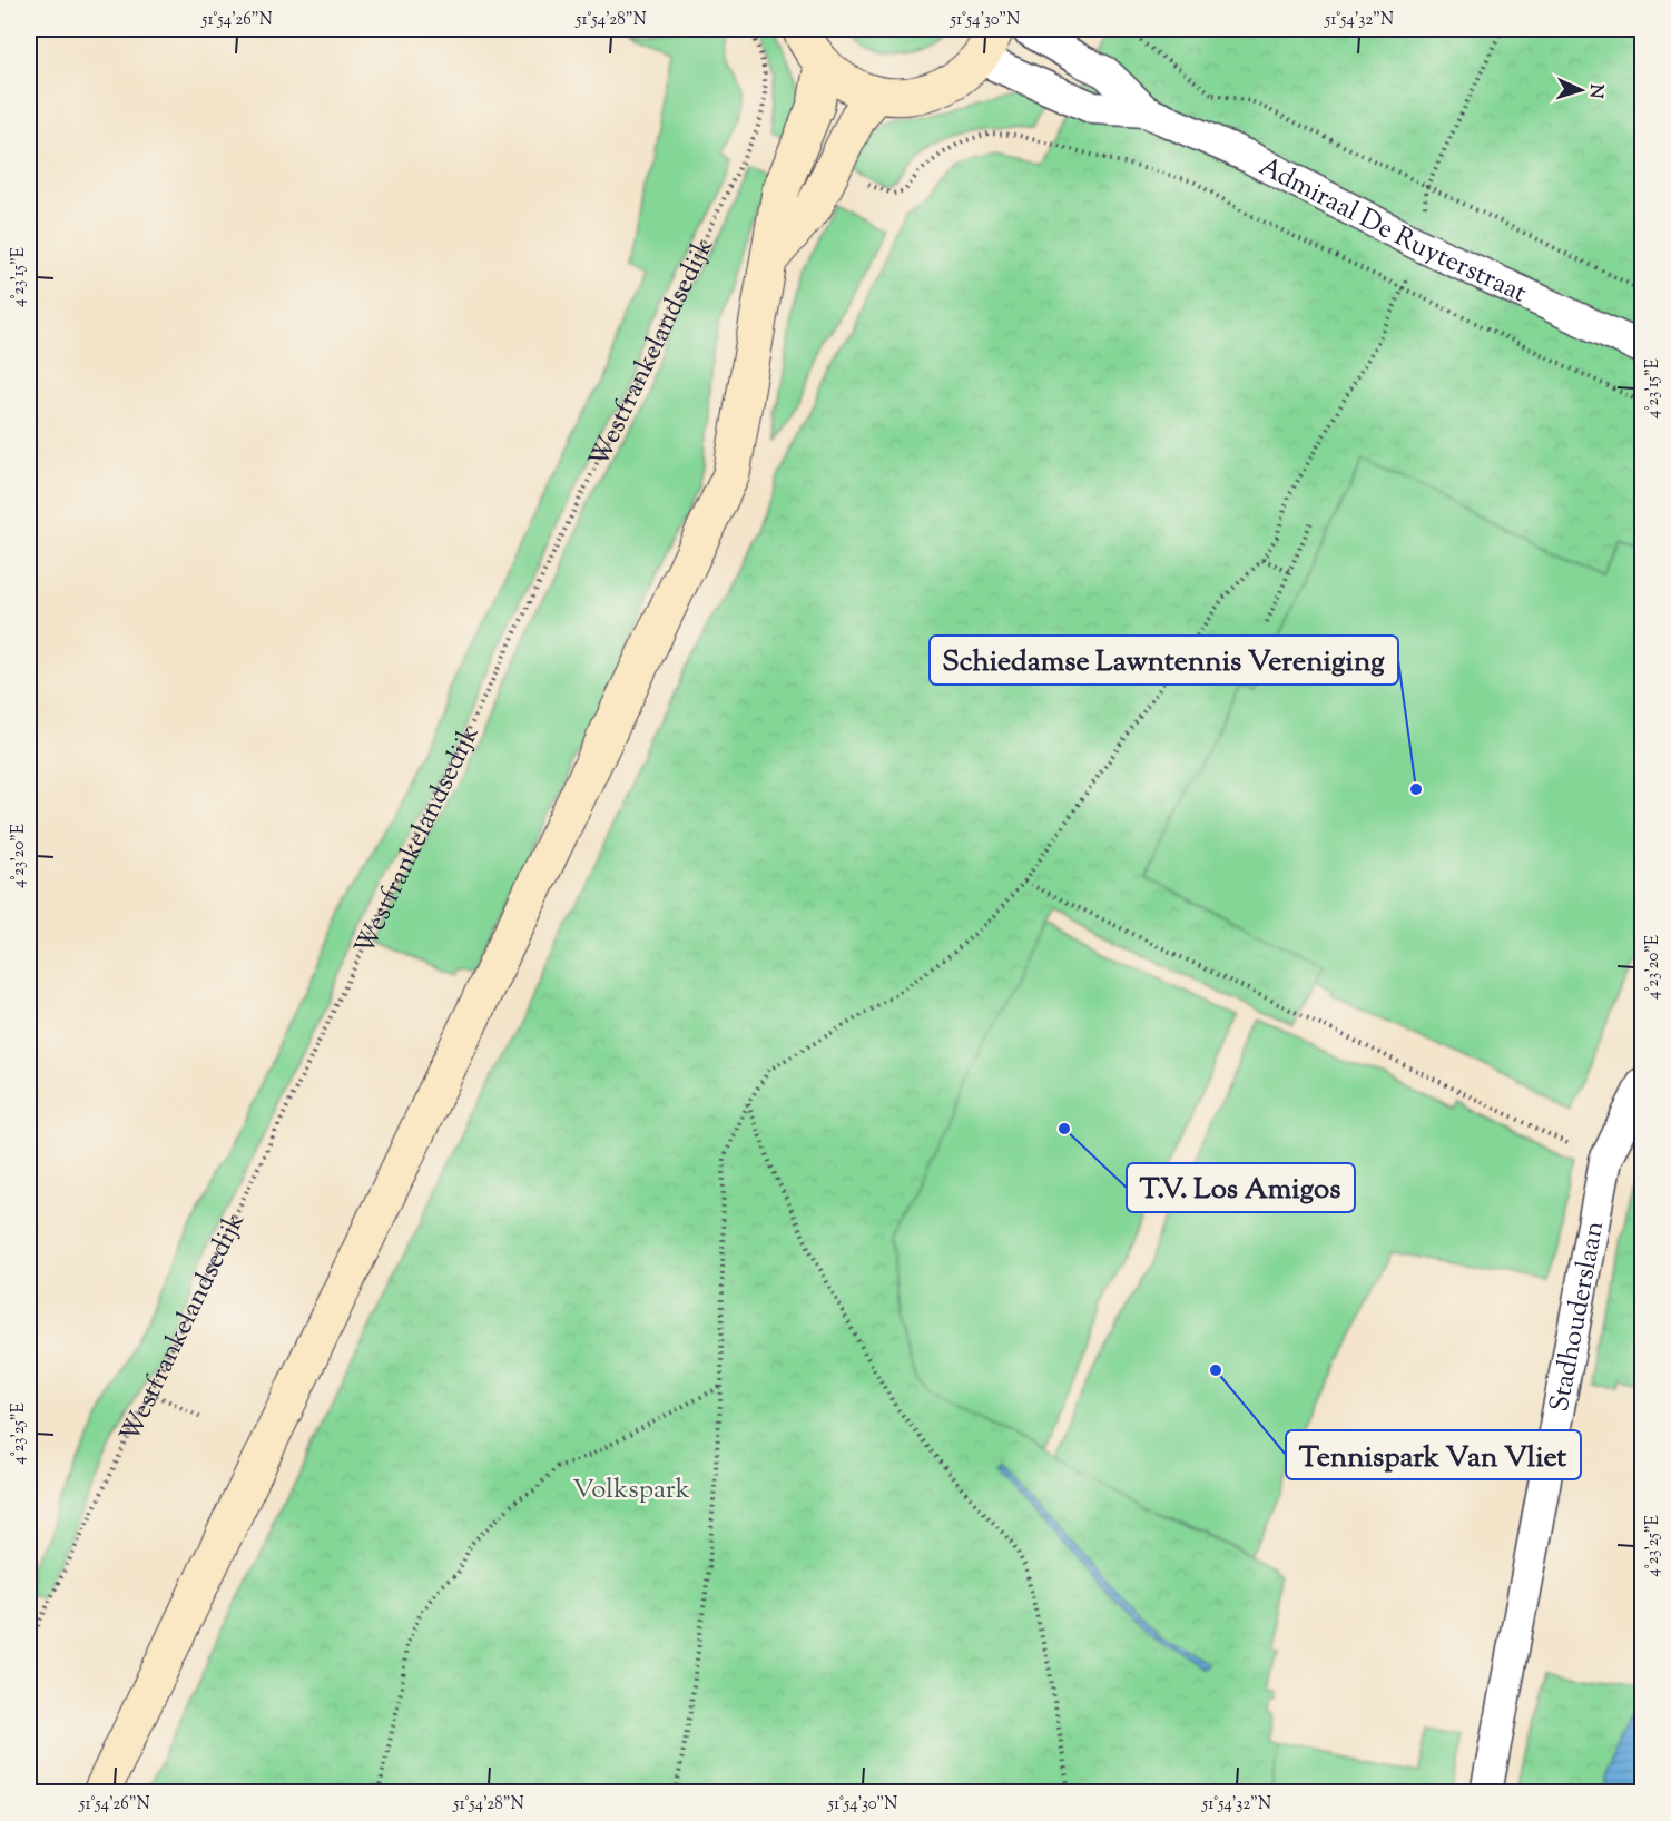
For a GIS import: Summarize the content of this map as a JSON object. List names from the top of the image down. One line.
{"streets":{"street":["Admiraal De Ruyterstraat","Stadhouderslaan"],"path":["Westfrankelandsedijk"]},"parks":["Volkspark"],"places":["Schiedamse Lawntennis Vereniging","T.V. Los Amigos","Tennispark Van Vliet"],"north":"right","coordinates":["51°54'26\"N","51°54'28\"N","51°54'30\"N","51°54'32\"N","4°23'15\"E","4°23'20\"E","4°23'25\"E"]}
